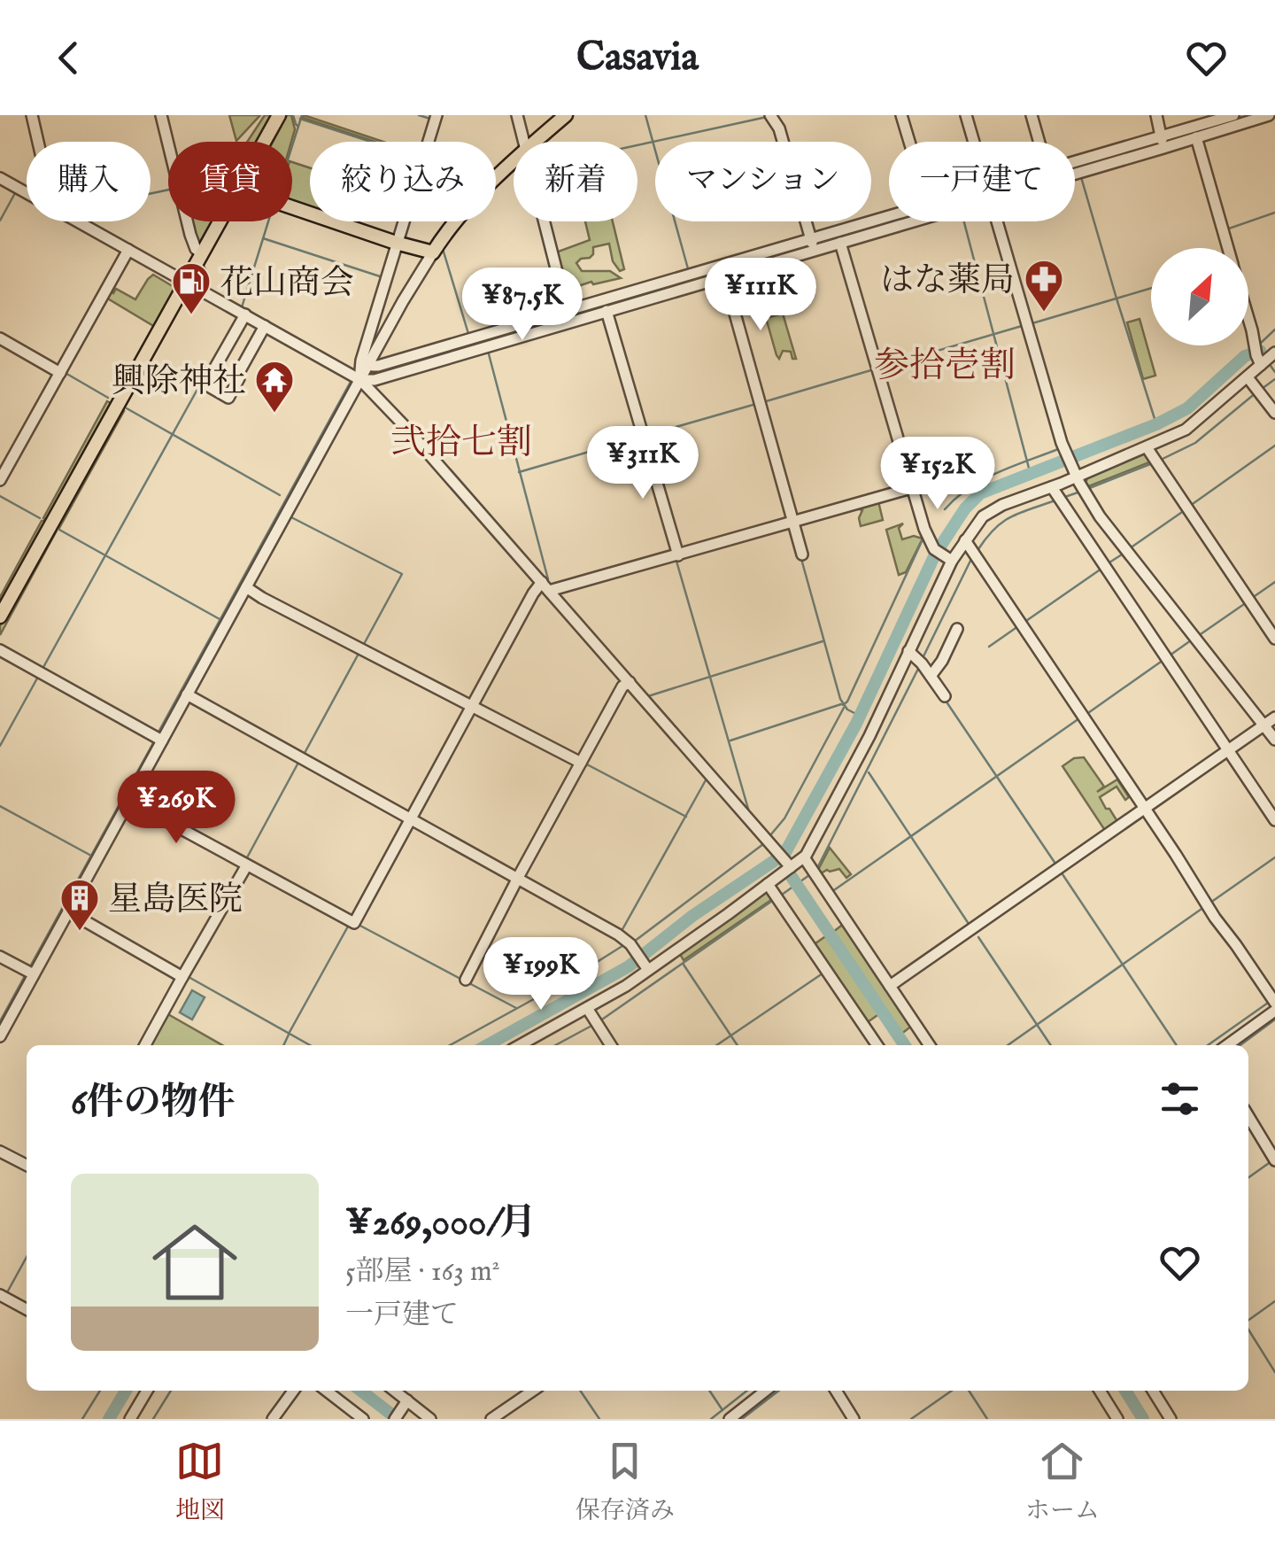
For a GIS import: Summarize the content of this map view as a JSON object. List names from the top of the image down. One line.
{"districts":["参拾壱割","弐拾七割"],"places":{"pharmacy":["はな薬局"],"fuel station":["花山商会"],"temple":["興除神社"],"building":["星島医院"]},"north":"top right","page":{"header":"Casavia","chip":["購入","賃貸","絞り込み","新着","マンション","一戸建て"],"price":["¥111K","¥87.5K","¥311K","¥152K","¥269K","¥199K"],"heading":"6件の物件","list":[{"name":"¥269,000/月","note":"5部屋 · 163 m² · 一戸建て"}],"tabs":["地図","保存済み","ホーム"]}}
